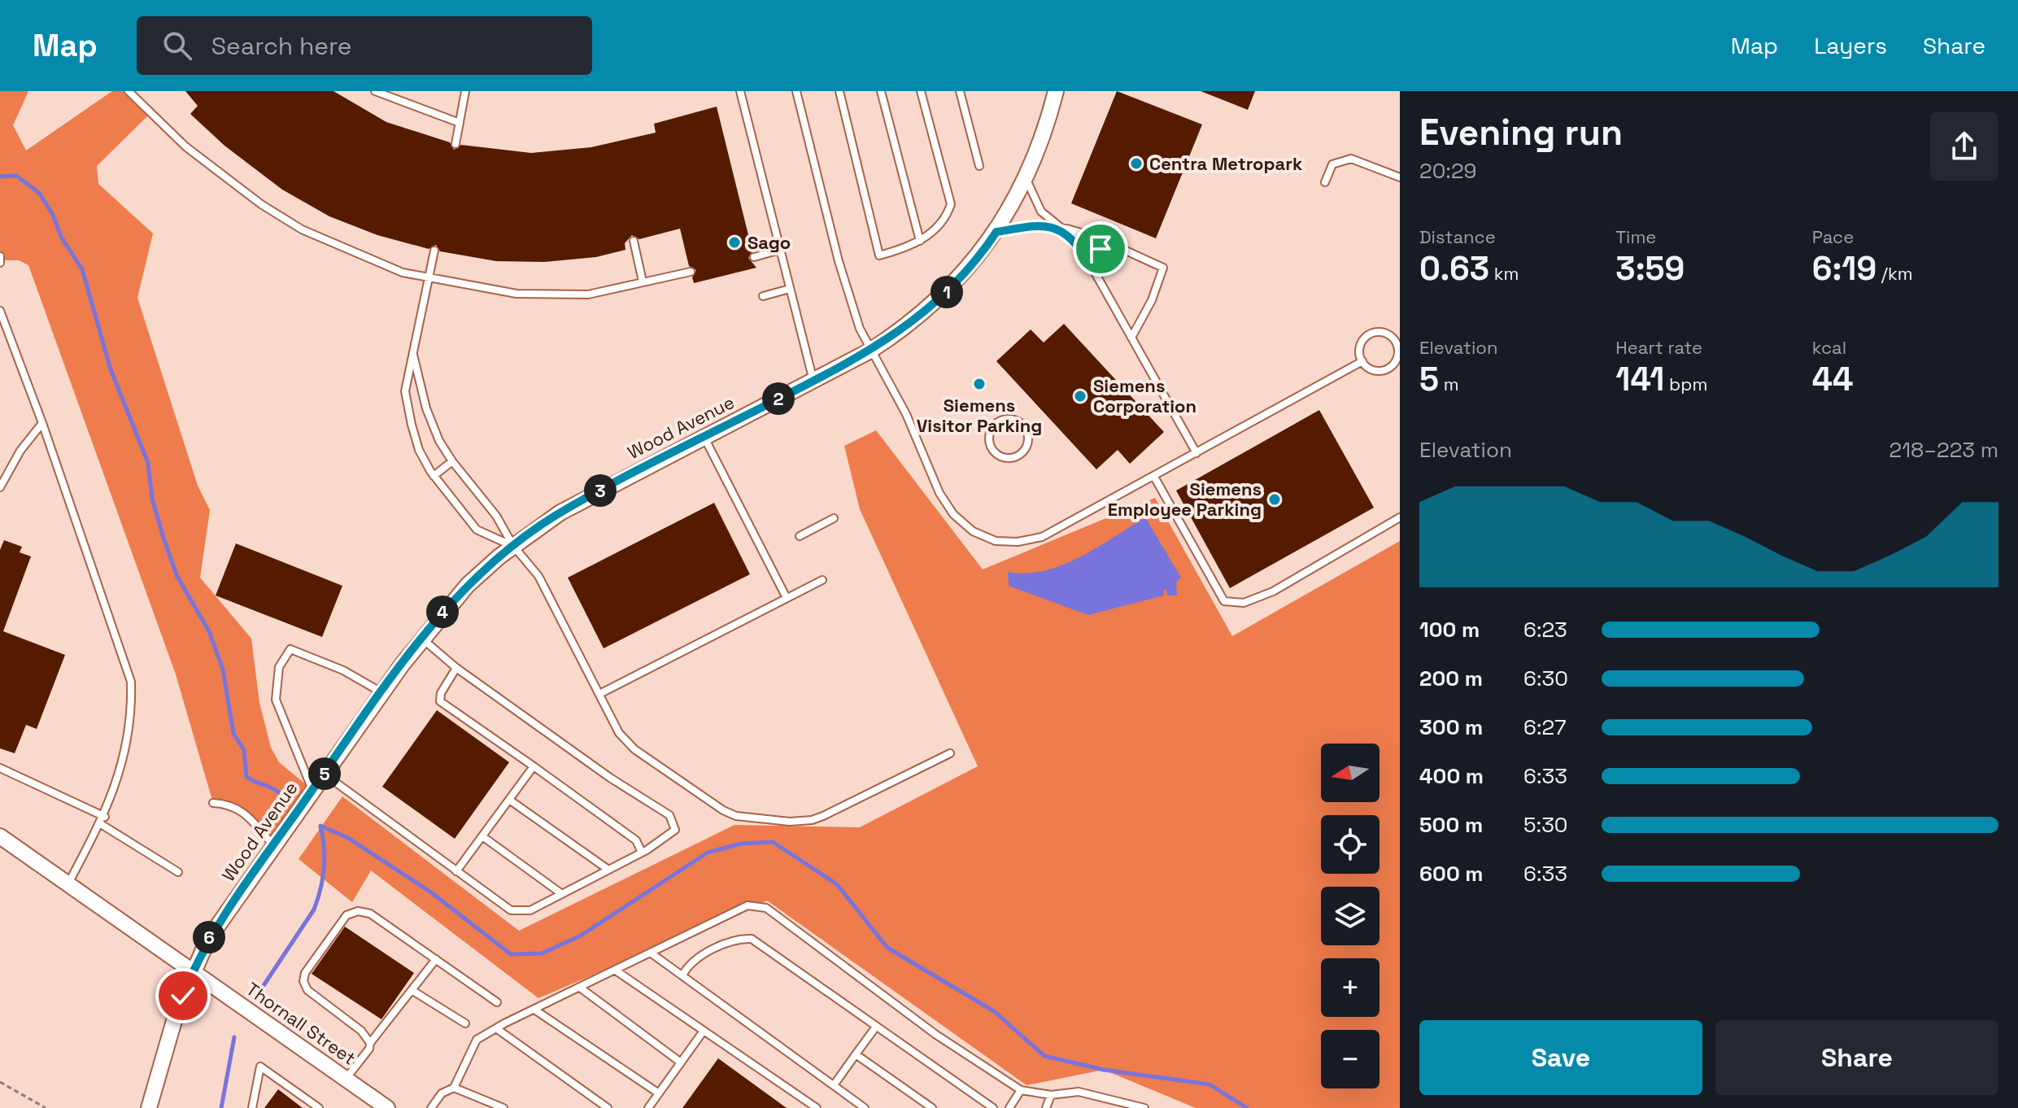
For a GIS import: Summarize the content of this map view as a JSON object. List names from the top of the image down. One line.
{"streets":{"street":["Wood Avenue","Thornall Street"]},"crossings":[["Wood Avenue","Thornall Street"]],"places":["Centra Metropark","Sago","Siemens Visitor Parking","Siemens Corporation","Siemens Employee Parking"],"north":"left","page":{"header":"Map","search":"Search here","nav":["Map","Layers","Share"],"heading":["Evening run","20:29"],"stats":[["Distance","0.63 km"],["Time","3:59"],["Pace","6:19 /km"],["Elevation","5 m"],["Heart rate","141 bpm"],["kcal","44"]],"pins":["1","2","3","4","5","6"],"chart":["Elevation","218–223 m"],"list":[{"name":"100 m","note":"6:23"},{"name":"200 m","note":"6:30"},{"name":"300 m","note":"6:27"},{"name":"400 m","note":"6:33"},{"name":"500 m","note":"5:30"},{"name":"600 m","note":"6:33"}],"map_buttons":["+","−"],"buttons":["Save","Share"]}}
